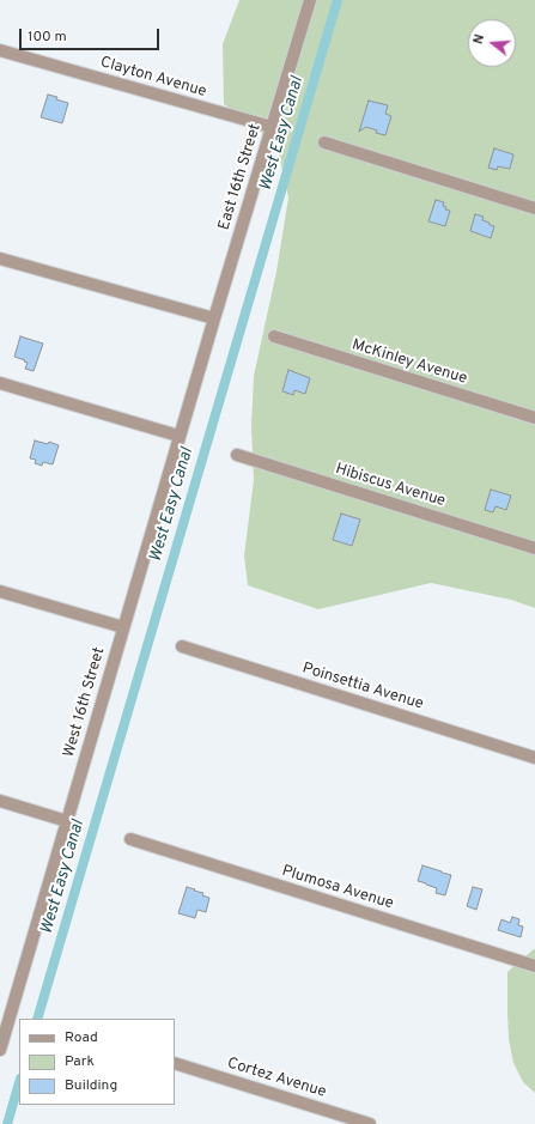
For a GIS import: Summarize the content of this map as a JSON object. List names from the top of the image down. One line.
{"streets":{"street":["Clayton Avenue","East 16th Street","McKinley Avenue","Hibiscus Avenue","Poinsettia Avenue","West 16th Street","Plumosa Avenue","Cortez Avenue"]},"crossings":[["Clayton Avenue","East 16th Street"],["East 16th Street","West 16th Street"]],"water":["West Easy Canal"],"legend":["Road","Park","Building"],"scale_bar":"100 m","north":"left"}
